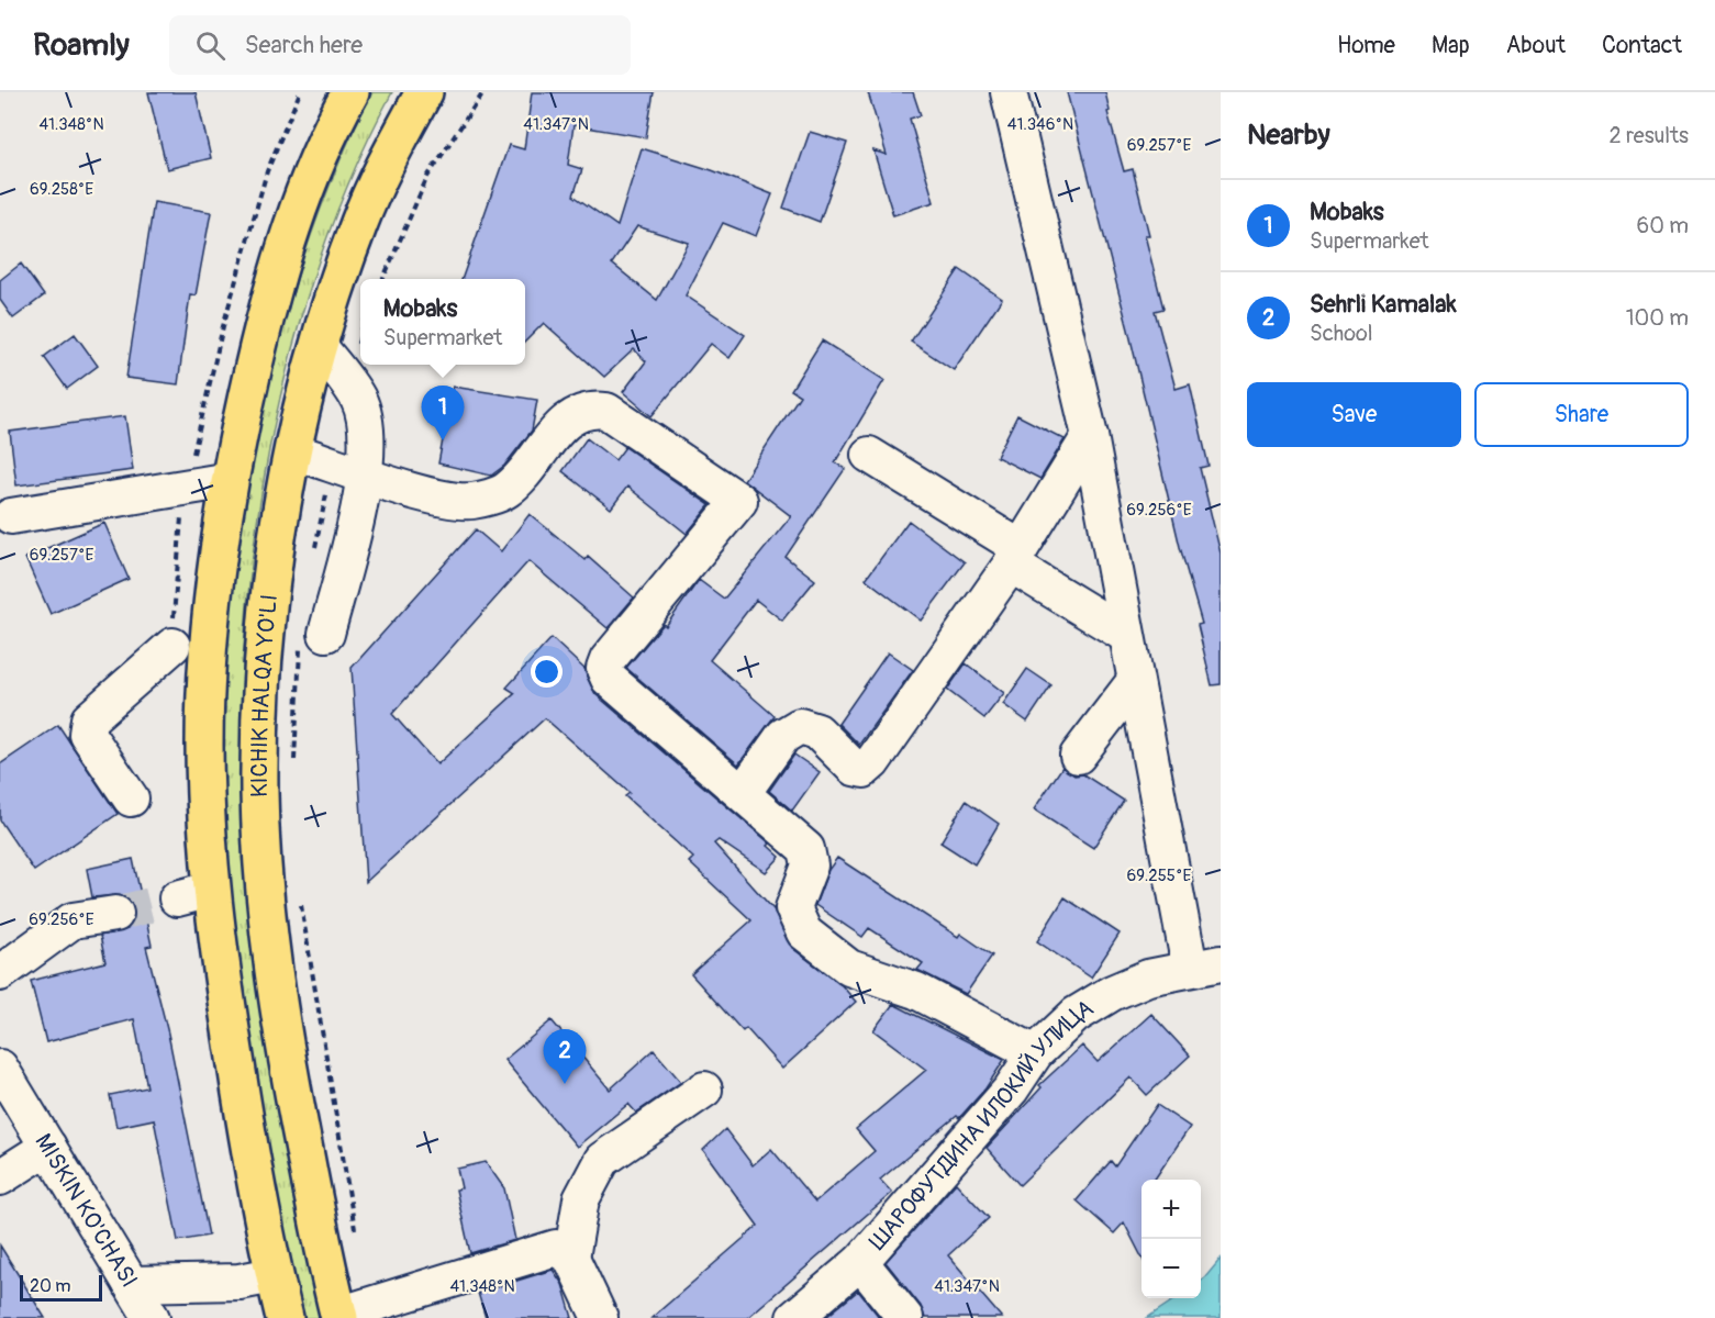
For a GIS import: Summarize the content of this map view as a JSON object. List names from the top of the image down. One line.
{"streets":{"highway":["KICHIK HALQA YO'LI"],"street":["ШАРОФУТДИНА ИЛОКИЙ УЛИЦА","MISKIN KO'CHASI"]},"scale_bar":"20 m","page":{"header":"Roamly","search":"Search here","nav":["Home","Map","About","Contact"],"heading":["Nearby","2 results"],"list":[{"mark":"1","name":"Mobaks","note":"Supermarket","value":"60 m"},{"mark":"2","name":"Sehrli Kamalak","note":"School","value":"100 m"}],"popup":["Mobaks","Supermarket"],"buttons":["Save","Share"],"pins":["1","2"],"map_buttons":["+","−"],"scale":"20 m"},"coordinates":["41.348°N","41.347°N","41.346°N","69.257°E","69.258°E","69.256°E","69.255°E"]}
